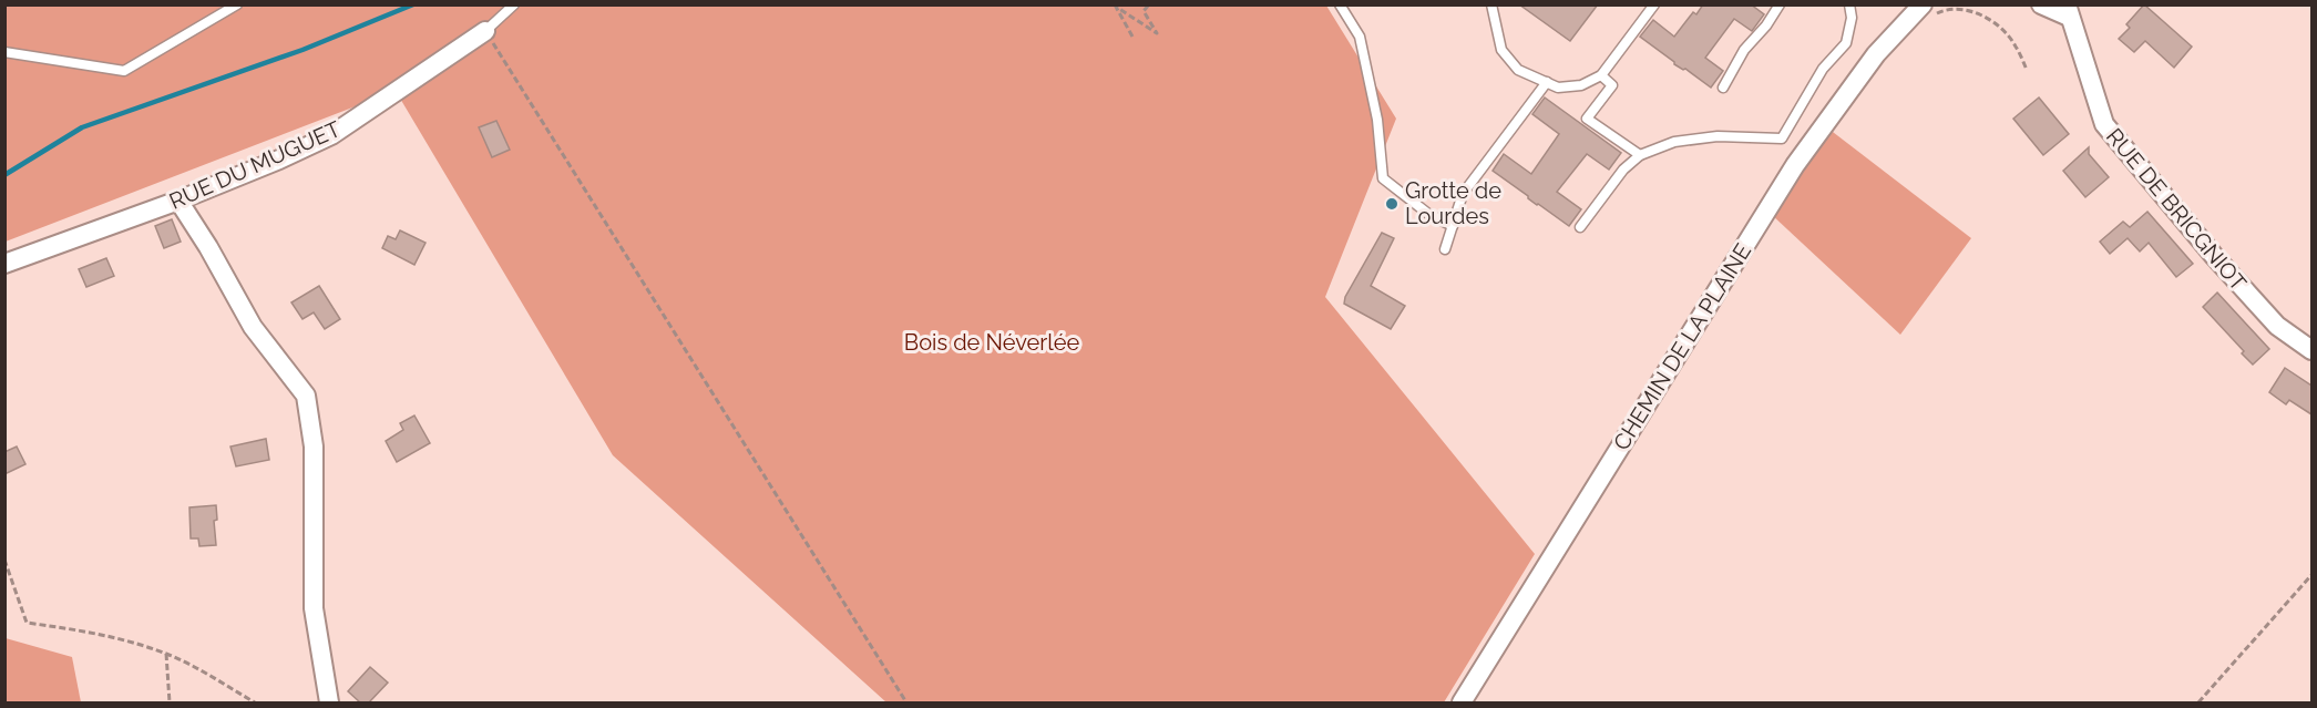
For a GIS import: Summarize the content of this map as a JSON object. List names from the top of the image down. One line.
{"streets":{"street":["RUE DU MUGUET","RUE DE BRICGNIOT","CHEMIN DE LA PLAINE"]},"parks":["Bois de Néverlée"],"places":["Grotte de Lourdes"]}
